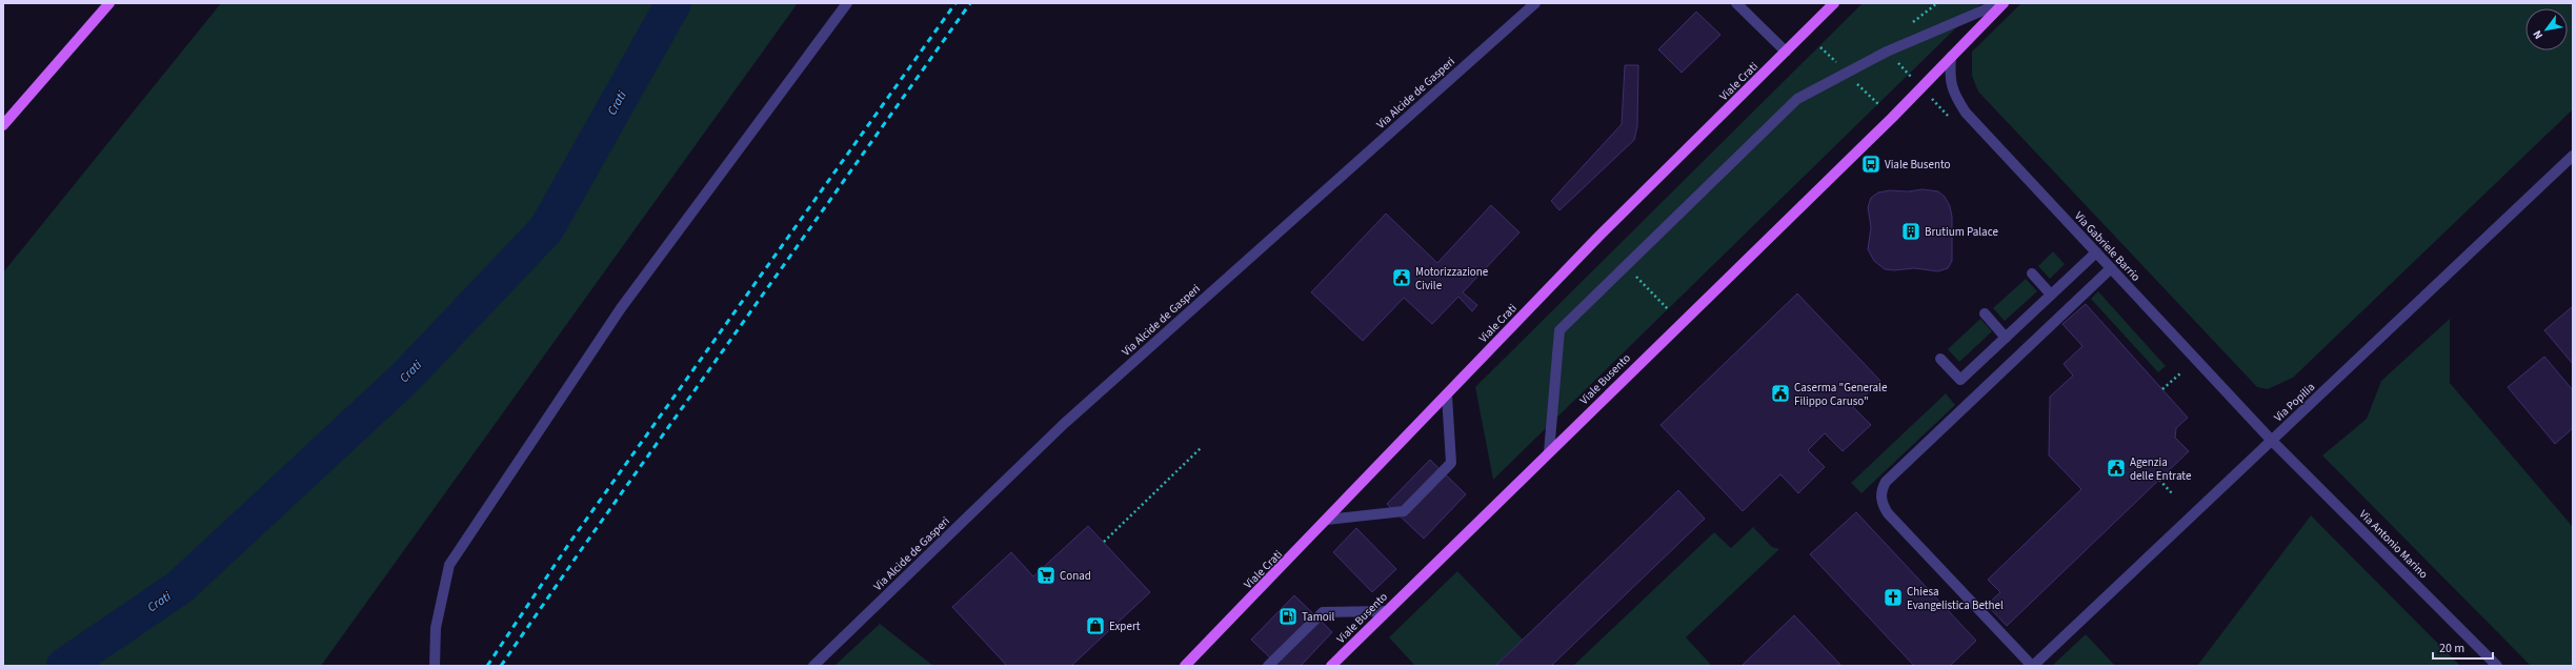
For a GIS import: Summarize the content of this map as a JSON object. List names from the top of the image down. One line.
{"streets":{"main road":["Viale Crati","Viale Busento"],"street":["Via Alcide de Gasperi","Via Gabriele Barrio","Via Popilia","Via Antonio Marino"]},"crossings":[["Via Gabriele Barrio","Viale Busento"],["Via Gabriele Barrio","Via Popilia"],["Via Gabriele Barrio","Via Antonio Marino"],["Via Popilia","Via Antonio Marino"]],"water":["Crati"],"places":{"bus stop":["Viale Busento"],"building":["Brutium Palace"],"public building":["Motorizzazione Civile","Caserma \"Generale Filippo Caruso\"","Agenzia delle Entrate"],"supermarket":["Conad"],"church":["Chiesa Evangelistica Bethel"],"fuel station":["Tamoil"],"shop":["Expert"]},"scale_bar":"20 m","north":"bottom left"}
